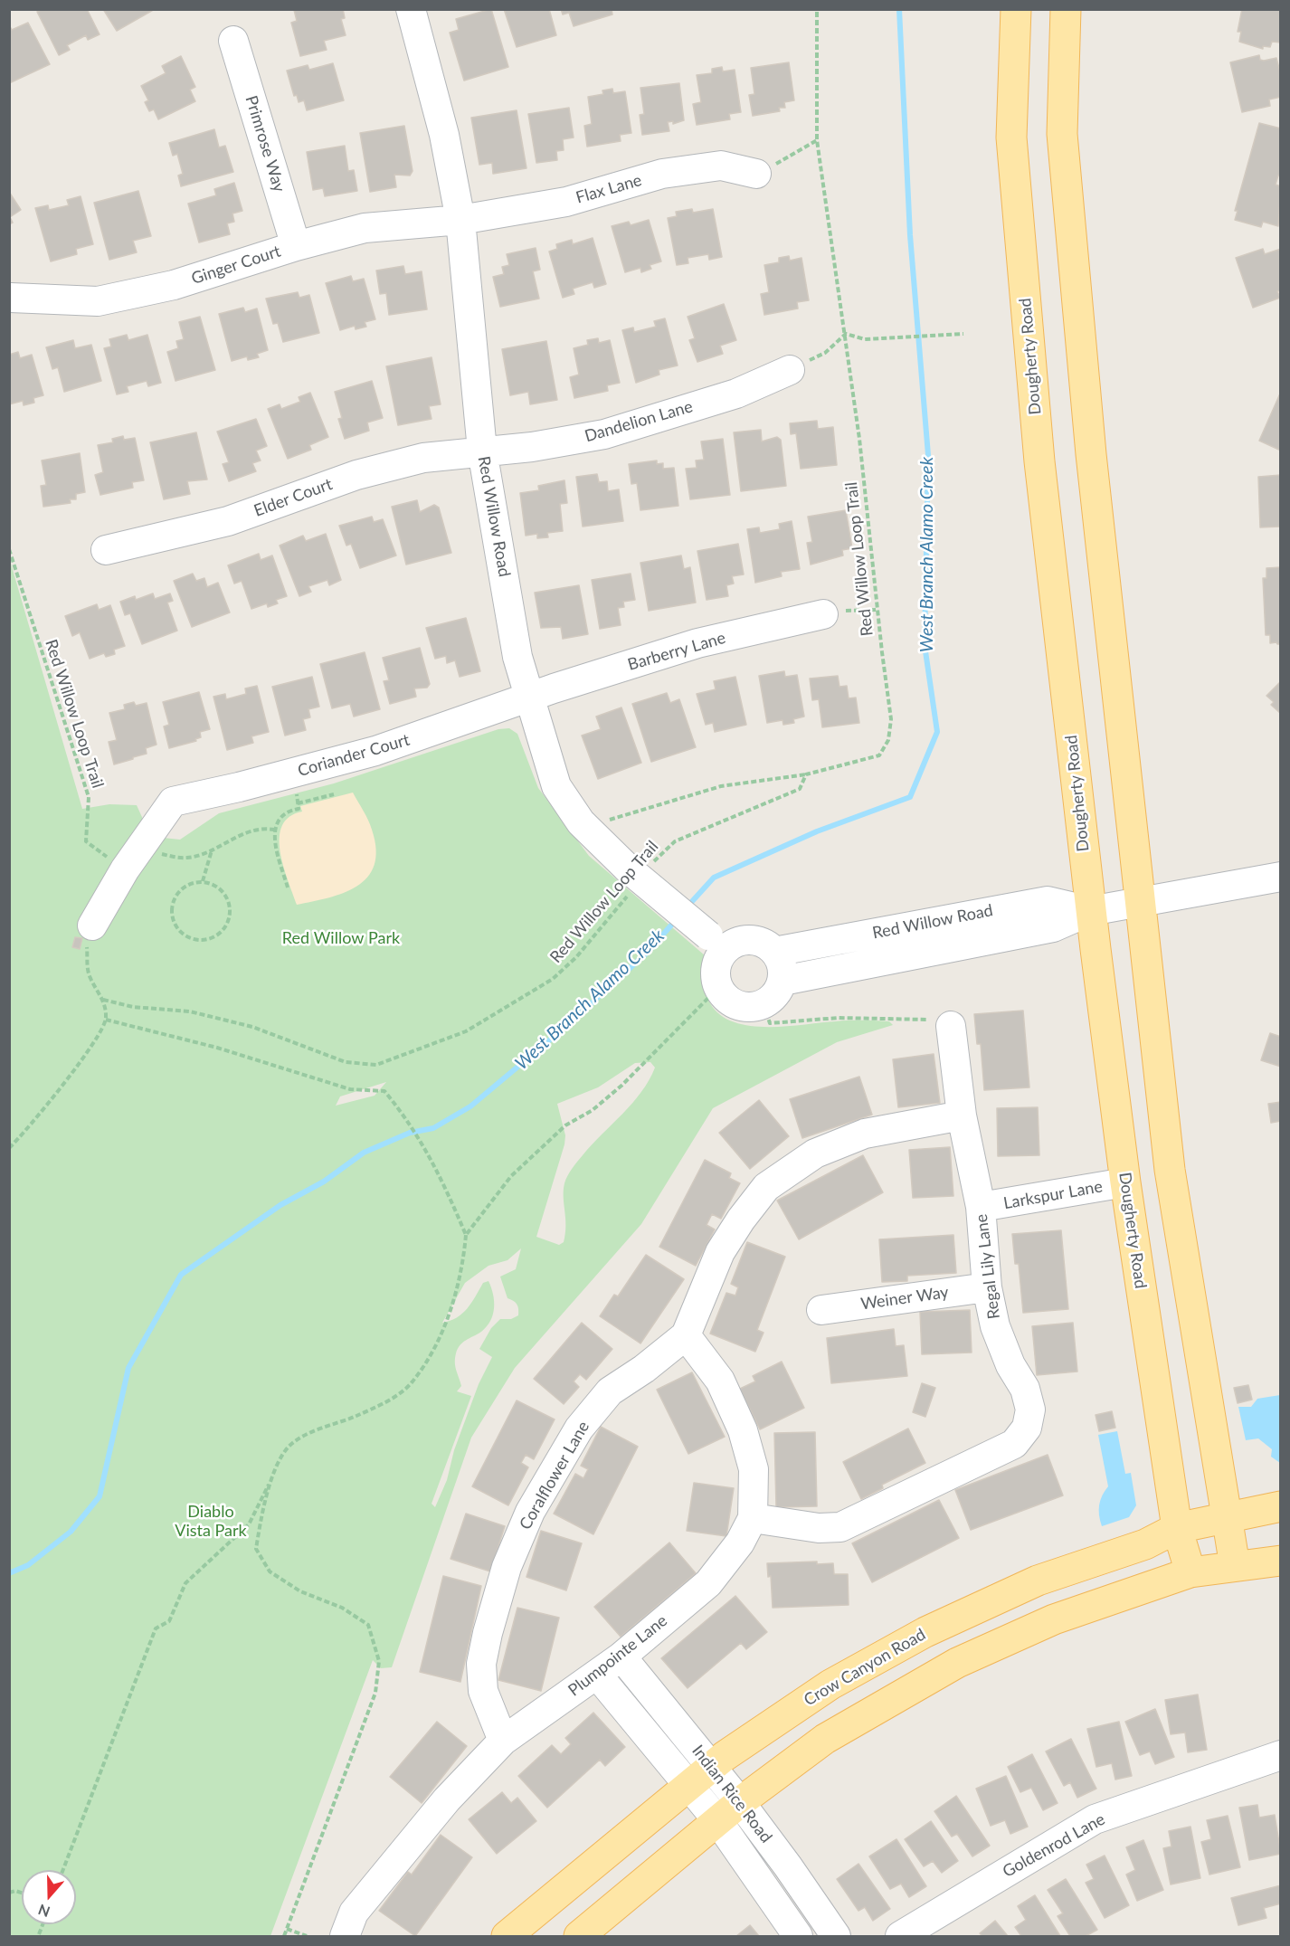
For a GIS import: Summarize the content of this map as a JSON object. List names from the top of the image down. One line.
{"streets":{"main road":["Dougherty Road","Crow Canyon Road"],"street":["Primrose Way","Flax Lane","Ginger Court","Dandelion Lane","Elder Court","Red Willow Road","Barberry Lane","Coriander Court","Larkspur Lane","Regal Lily Lane","Weiner Way","Coralflower Lane","Plumpointe Lane","Indian Rice Road","Goldenrod Lane"],"path":["Red Willow Loop Trail"]},"crossings":[["Primrose Way","Ginger Court"],["Flax Lane","Ginger Court"],["Flax Lane","Red Willow Road"],["Ginger Court","Red Willow Road"],["Dougherty Road","Red Willow Road"],["Dougherty Road","Larkspur Lane"],["Dougherty Road","Crow Canyon Road"],["Dandelion Lane","Elder Court"],["Dandelion Lane","Red Willow Road"],["Elder Court","Red Willow Road"],["Red Willow Road","Red Willow Loop Trail"],["Red Willow Road","Barberry Lane"],["Red Willow Road","Coriander Court"],["Barberry Lane","Coriander Court"],["Larkspur Lane","Regal Lily Lane"],["Regal Lily Lane","Weiner Way"],["Regal Lily Lane","Coralflower Lane"],["Regal Lily Lane","Plumpointe Lane"],["Coralflower Lane","Plumpointe Lane"],["Plumpointe Lane","Indian Rice Road"],["Crow Canyon Road","Indian Rice Road"]],"water":["West Branch Alamo Creek"],"parks":["Red Willow Park","Diablo Vista Park"],"north":"bottom"}
